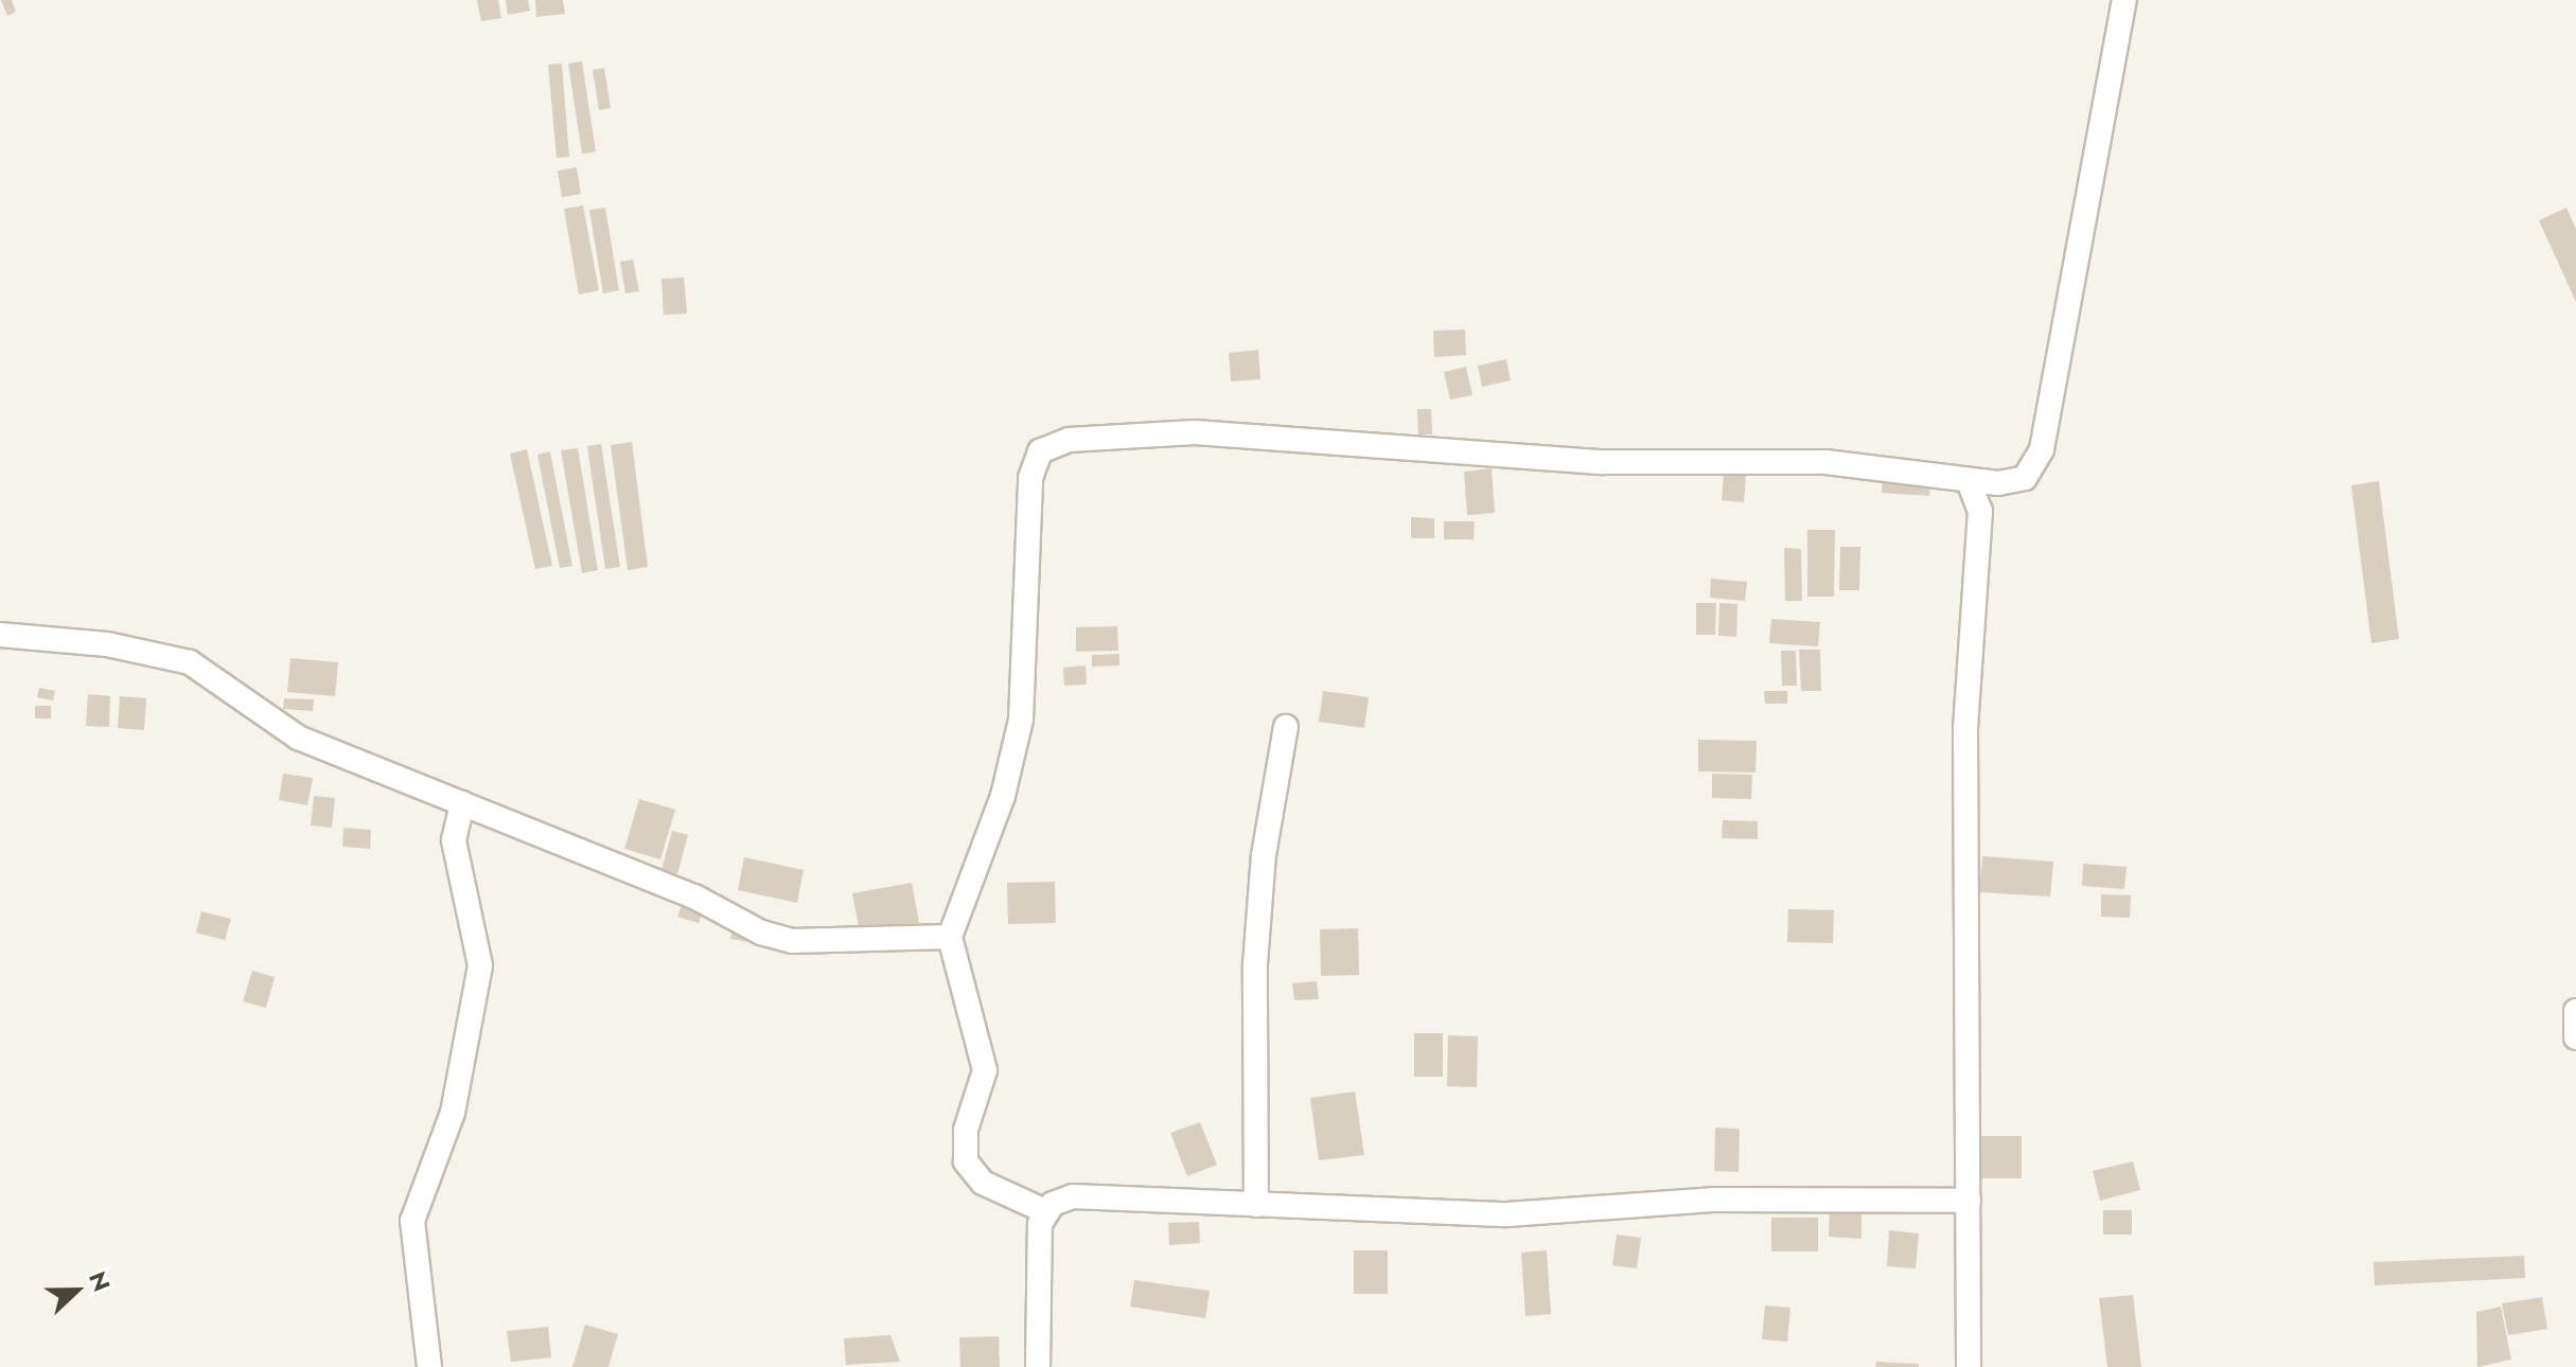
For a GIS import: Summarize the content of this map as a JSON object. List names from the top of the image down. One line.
{"north":"right"}
